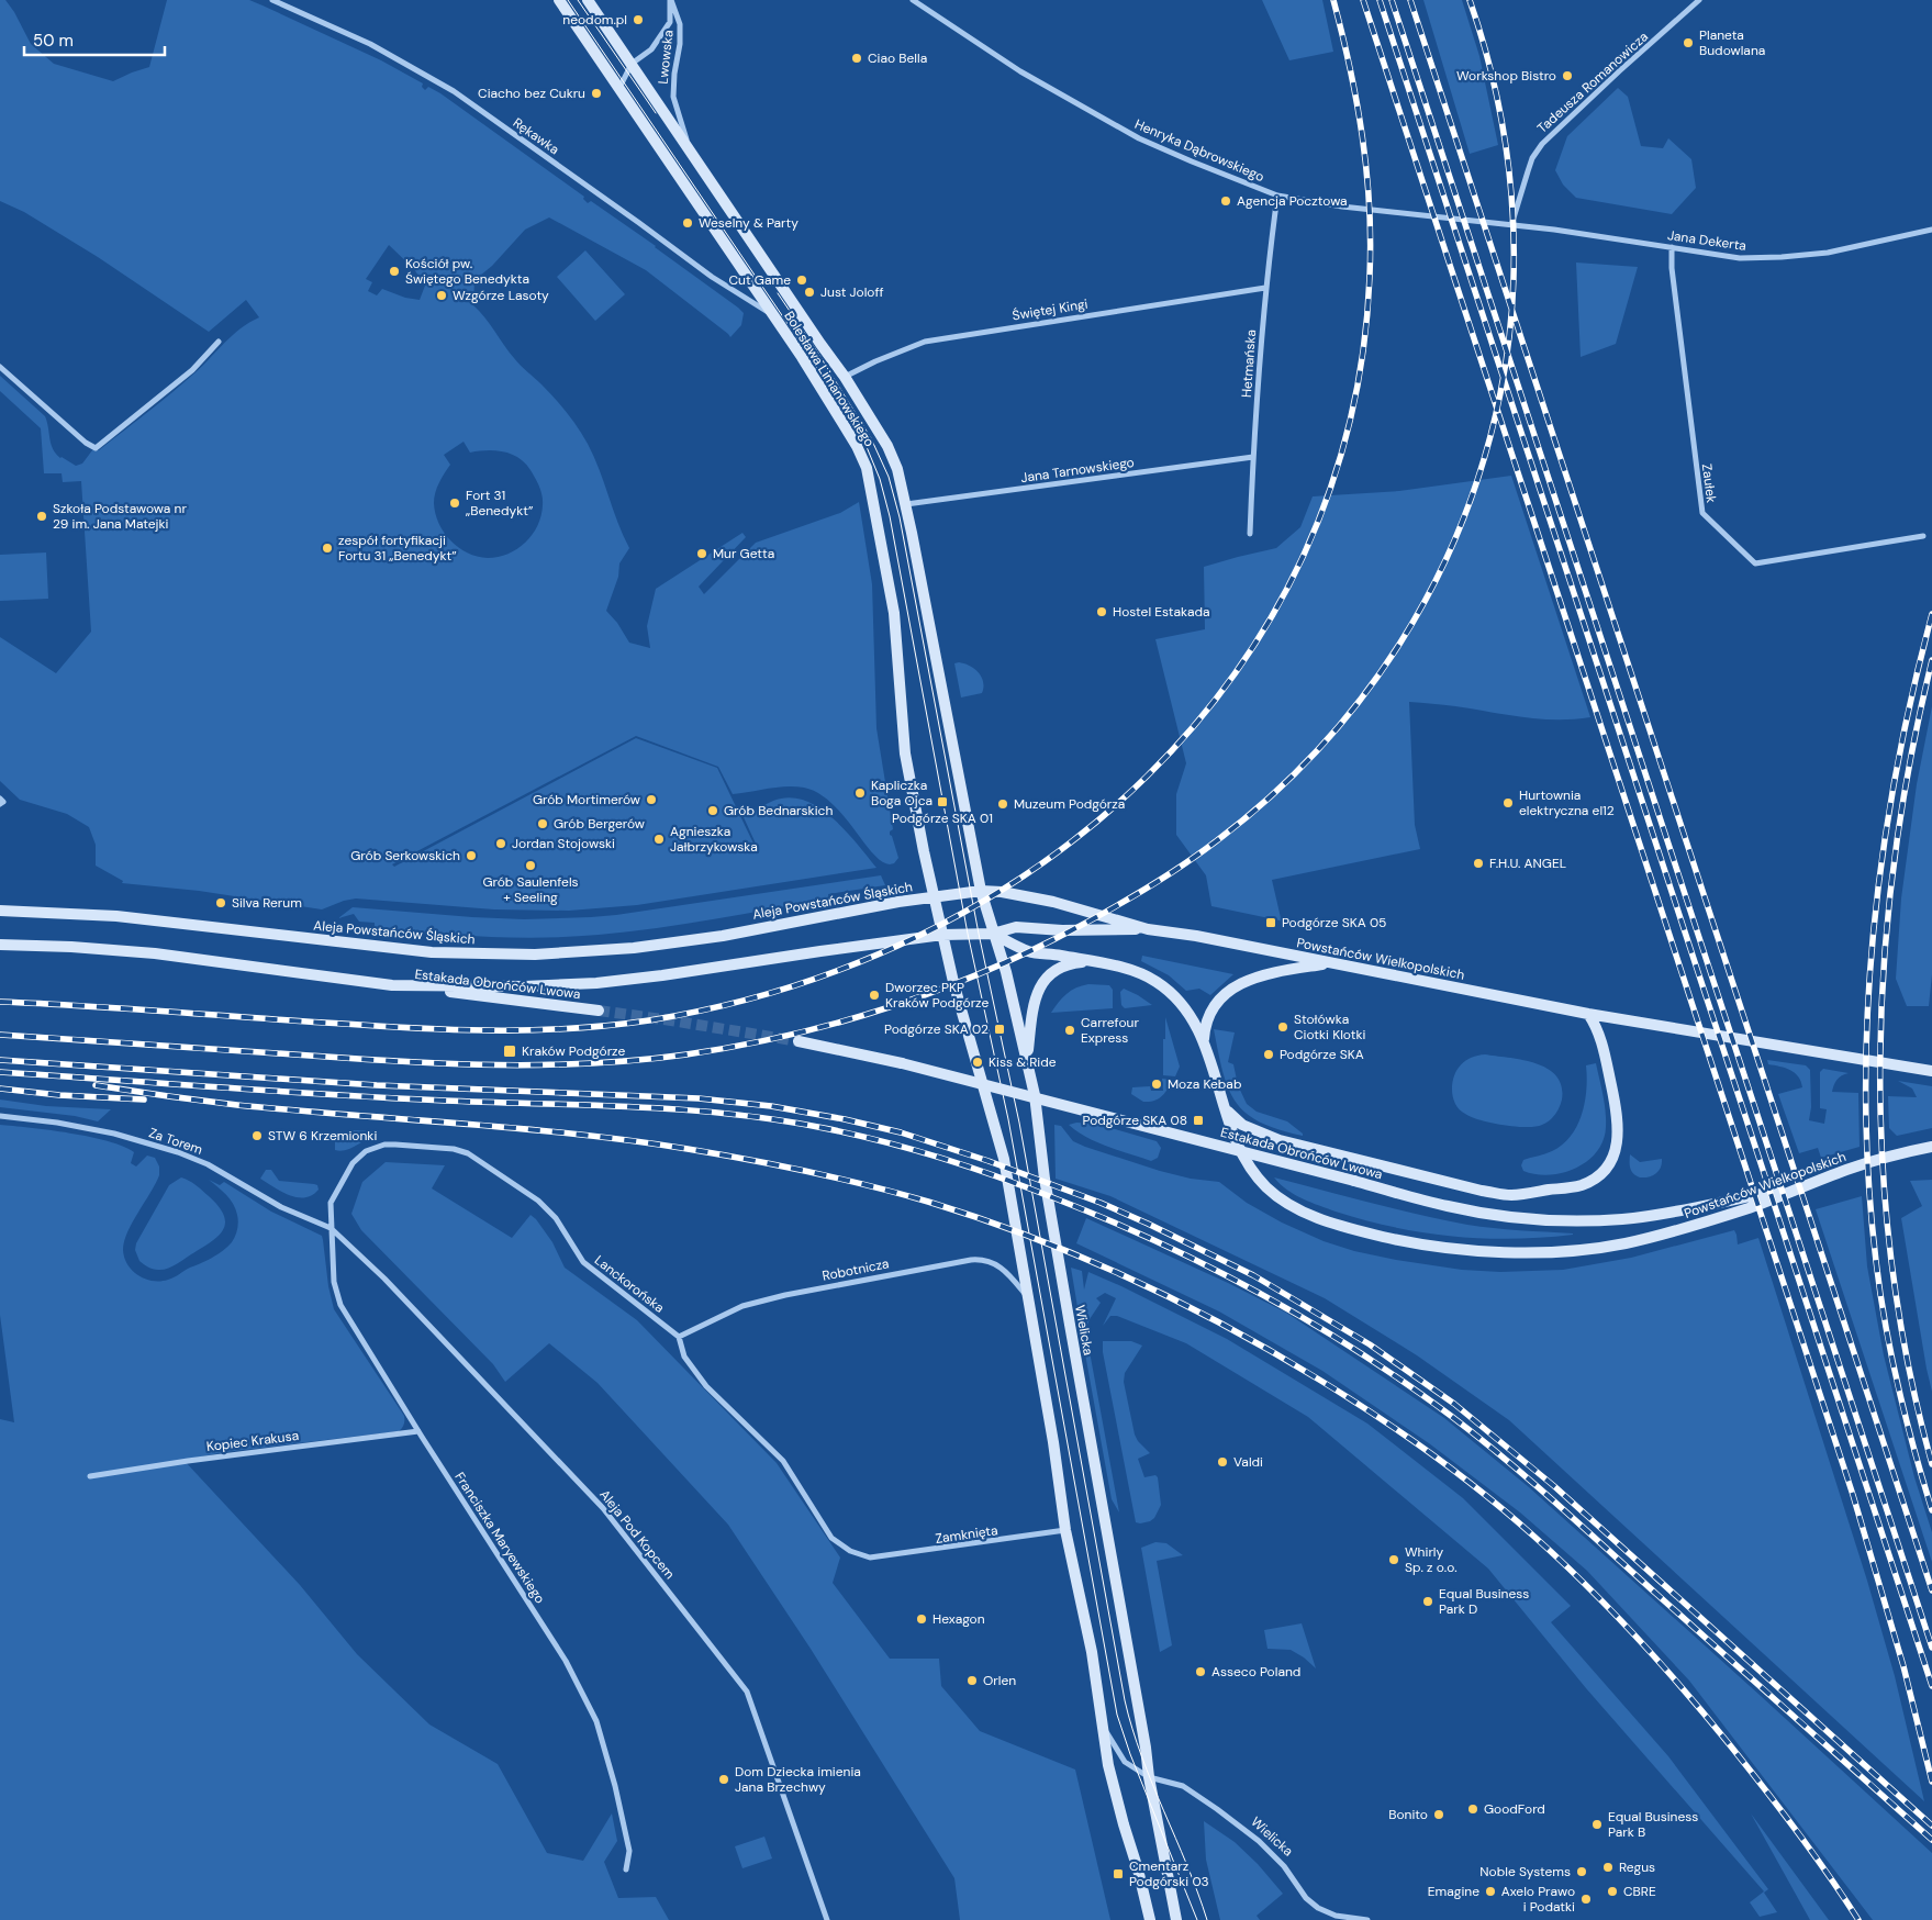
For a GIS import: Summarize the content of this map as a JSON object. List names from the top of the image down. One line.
{"streets":{"main road":["Bolesława Limanowskiego","Aleja Powstańców Śląskich","Powstańców Wielkopolskich","Estakada Obrońców Lwowa","Wielicka"],"street":["Lwowska","Tadeusza Romanowicza","Rękawka","Henryka Dąbrowskiego","Jana Dekerta","Świętej Kingi","Hetmańska","Jana Tarnowskiego","Zaułek","Za Torem","Robotnicza","Lanckorońska","Kopiec Krakusa","Aleja Pod Kopcem","Zamknięta","Franciszka Maryewskiego"]},"crossings":[["Lwowska","Bolesława Limanowskiego"],["Tadeusza Romanowicza","Henryka Dąbrowskiego"],["Tadeusza Romanowicza","Jana Dekerta"],["Rękawka","Bolesława Limanowskiego"],["Henryka Dąbrowskiego","Jana Dekerta"],["Henryka Dąbrowskiego","Hetmańska"],["Jana Dekerta","Zaułek"],["Świętej Kingi","Hetmańska"],["Świętej Kingi","Bolesława Limanowskiego"],["Hetmańska","Jana Tarnowskiego"],["Bolesława Limanowskiego","Jana Tarnowskiego"],["Bolesława Limanowskiego","Aleja Powstańców Śląskich"],["Bolesława Limanowskiego","Powstańców Wielkopolskich"],["Bolesława Limanowskiego","Wielicka"],["Aleja Powstańców Śląskich","Powstańców Wielkopolskich"],["Aleja Powstańców Śląskich","Wielicka"],["Powstańców Wielkopolskich","Estakada Obrońców Lwowa"],["Powstańców Wielkopolskich","Wielicka"],["Za Torem","Lanckorońska"],["Za Torem","Aleja Pod Kopcem"],["Za Torem","Franciszka Maryewskiego"],["Robotnicza","Lanckorońska"],["Robotnicza","Wielicka"],["Robotnicza","Zamknięta"],["Lanckorońska","Aleja Pod Kopcem"],["Lanckorońska","Zamknięta"],["Lanckorońska","Franciszka Maryewskiego"],["Wielicka","Zamknięta"],["Kopiec Krakusa","Franciszka Maryewskiego"],["Aleja Pod Kopcem","Franciszka Maryewskiego"]],"places":{"other":["neodom.pl","Planeta Budowlana","Ciao Bella","Workshop Bistro","Ciacho bez Cukru","Agencja Pocztowa","Weselny & Party","Kościół pw. Świętego Benedykta","Cut Game","Just Joloff","Wzgórze Lasoty","Fort 31 „Benedykt”","Szkoła Podstawowa nr 29 im. Jana Matejki","zespół fortyfikacji Fortu 31 „Benedykt”","Mur Getta","Hostel Estakada","Kapliczka Boga Ojca","Grób Mortimerów","Hurtownia elektryczna el12","Muzeum Podgórza","Grób Bednarskich","Grób Bergerów","Agnieszka Jałbrzykowska","Jordan Stojowski","Grób Serkowskich","F.H.U. ANGEL","Grób Saulenfels + Seeling","Silva Rerum","Dworzec PKP Kraków Podgórze","Stołówka Ciotki Klotki","Carrefour Express","Podgórze SKA","Kiss & Ride","Moza Kebab","STW 6 Krzemionki","Valdi","Whirly Sp. z o.o.","Equal Business Park D","Hexagon","Asseco Poland","Orlen","Dom Dziecka imienia Jana Brzechwy","GoodFord","Bonito","Equal Business Park B","Regus","Noble Systems","Emagine","CBRE","Axelo Prawo i Podatki"],"transit":["Podgórze SKA 01","Podgórze SKA 05","Podgórze SKA 02","Kraków Podgórze","Podgórze SKA 08","Cmentarz Podgórski 03"]},"scale_bar":"50 m"}
